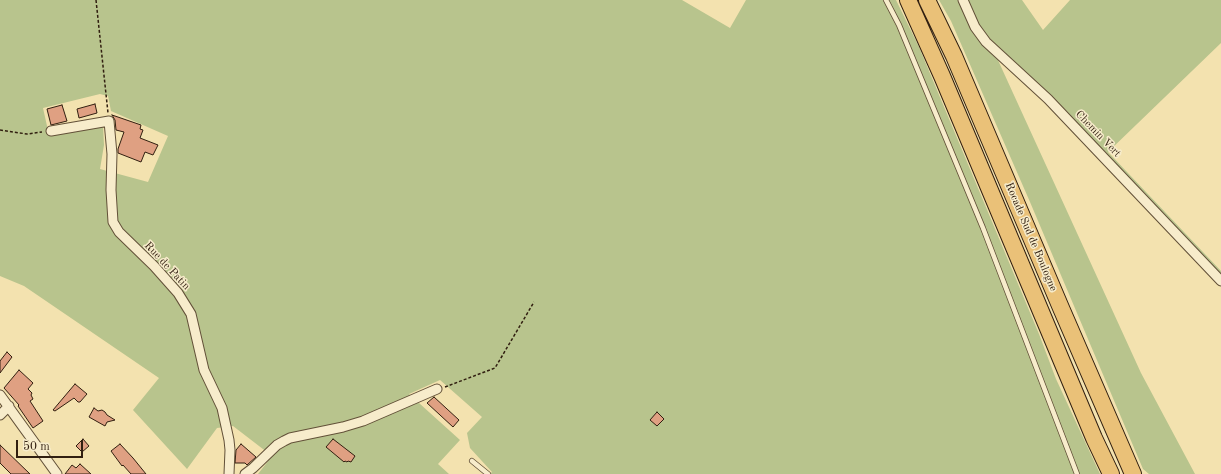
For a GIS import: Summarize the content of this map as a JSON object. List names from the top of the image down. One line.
{"streets":{"highway":["Rocade Sud de Boulogne"],"street":["Chemin Vert","Rue de Patin"]},"scale_bar":"50 m"}
